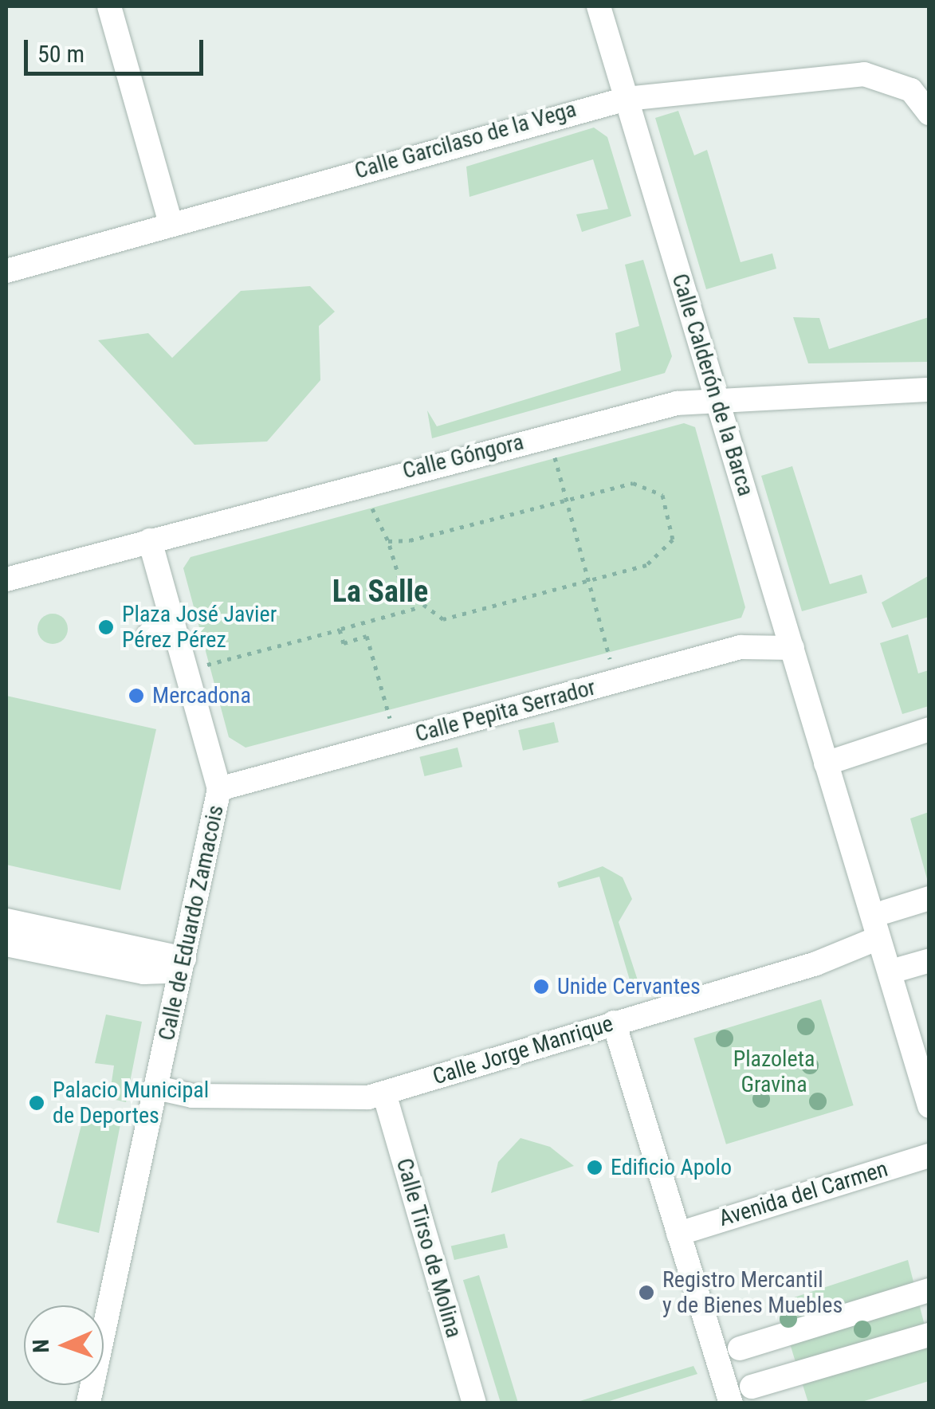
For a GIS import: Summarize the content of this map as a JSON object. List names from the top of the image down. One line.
{"streets":{"street":["Calle Garcilaso de la Vega","Calle Calderón de la Barca","Calle Góngora","Calle Pepita Serrador","Calle de Eduardo Zamacois","Calle Jorge Manrique","Avenida del Carmen","Calle Tirso de Molina"]},"crossings":[["Calle Garcilaso de la Vega","Calle Calderón de la Barca"],["Calle Calderón de la Barca","Calle Góngora"],["Calle Calderón de la Barca","Calle Pepita Serrador"],["Calle Calderón de la Barca","Calle Jorge Manrique"],["Calle Góngora","Calle de Eduardo Zamacois"],["Calle Pepita Serrador","Calle de Eduardo Zamacois"],["Calle de Eduardo Zamacois","Calle Jorge Manrique"],["Calle Jorge Manrique","Calle Tirso de Molina"]],"districts":["La Salle"],"parks":["Plazoleta Gravina"],"places":["Plaza José Javier Pérez Pérez","Mercadona","Unide Cervantes","Palacio Municipal de Deportes","Edificio Apolo","Registro Mercantil y de Bienes Muebles"],"scale_bar":"50 m","north":"left"}
